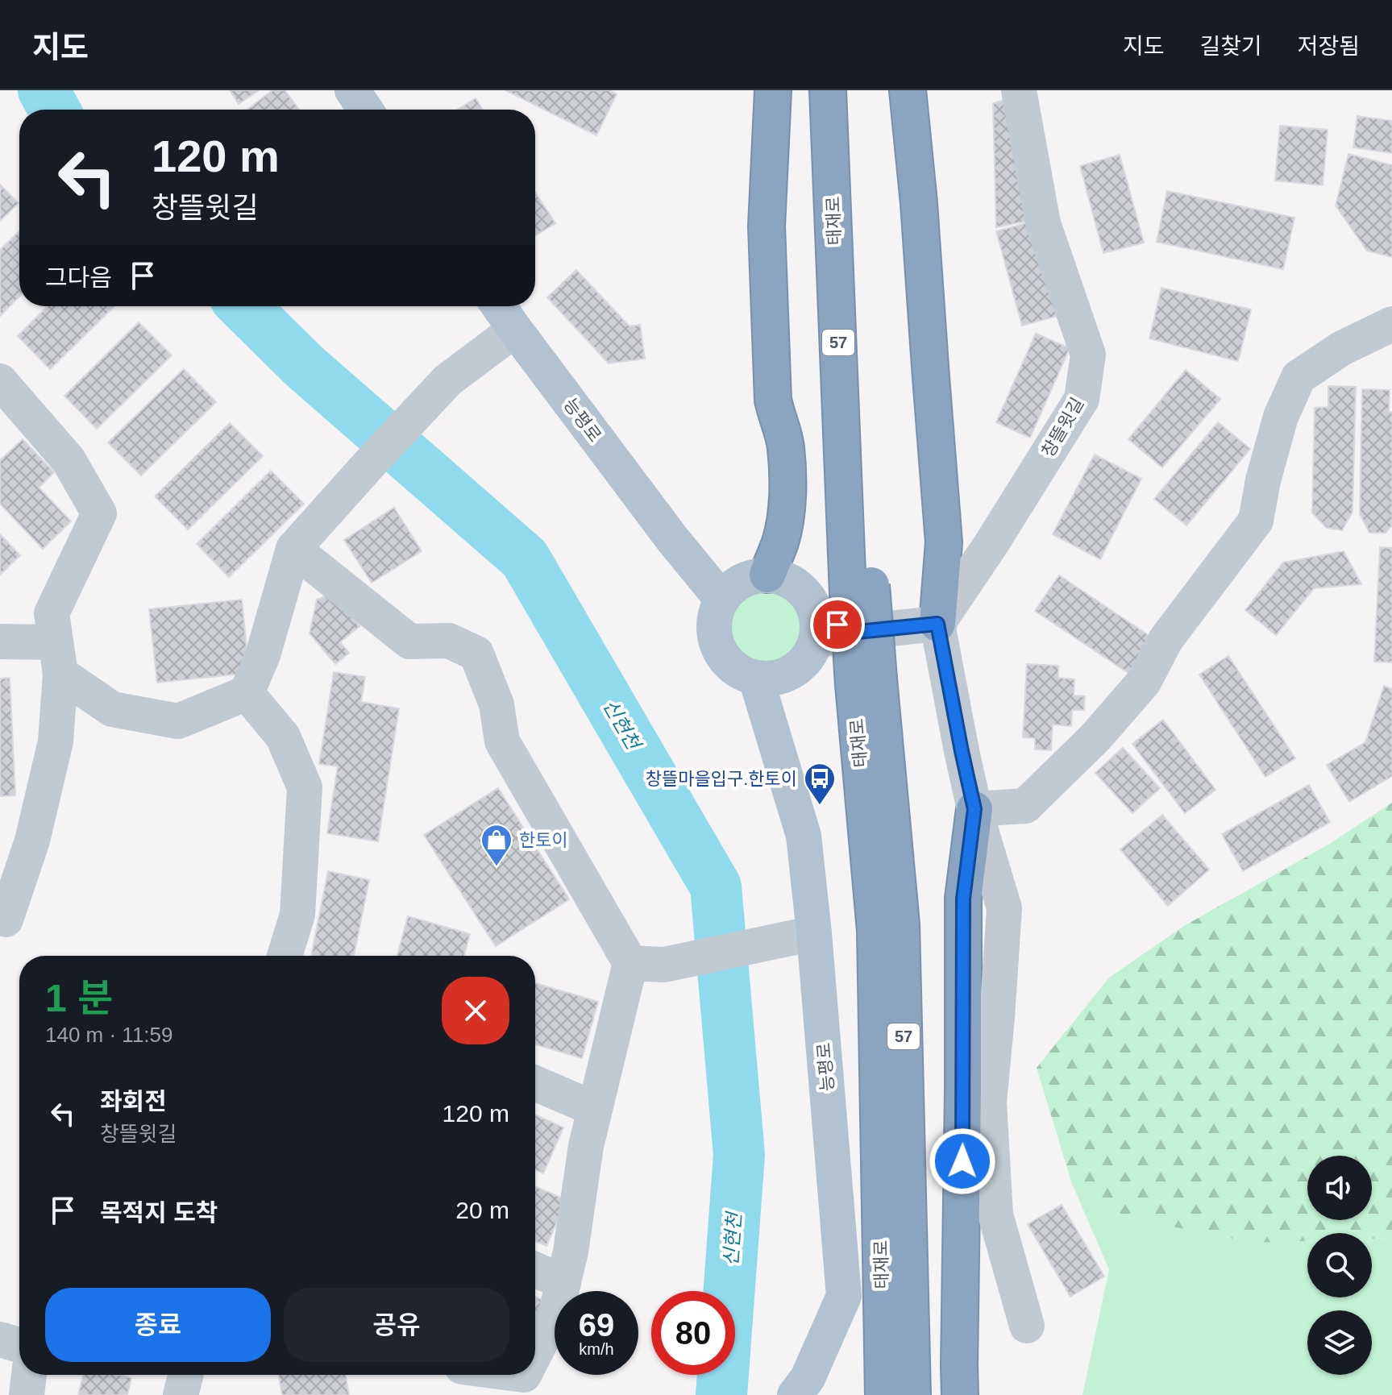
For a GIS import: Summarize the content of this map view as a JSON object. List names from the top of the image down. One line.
{"streets":{"highway":["태재로","57"],"main road":["능평로"],"street":["창뜰윗길"]},"crossings":[["태재로","57"]],"water":["신현천"],"places":{"bus stop":["창뜰마을입구.한토이"],"shop":["한토이"]},"page":{"header":"지도","nav":["지도","길찾기","저장됨"],"turn":["120 m","창뜰윗길"],"then":"그다음","heading":["1 분","140 m · 11:59"],"list":[{"name":"좌회전","note":"창뜰윗길","value":"120 m"},{"name":"목적지 도착","value":"20 m"}],"buttons":["종료","공유"],"speed":"69 km/h","limit":"80"}}
